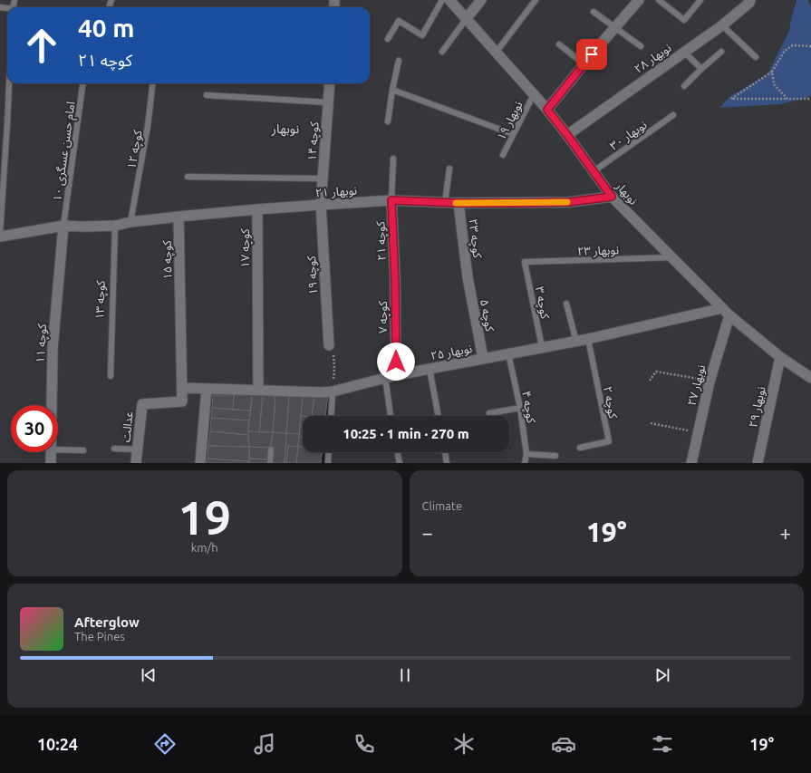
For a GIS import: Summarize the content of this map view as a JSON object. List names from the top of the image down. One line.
{"streets":{"street":["نوبهار ۲۸","کوچه ۱۴","نوبهار ۲۱","نوبهار","کوچه ۲۳","کوچه ۲۱","کوچه ۱۷","کوچه ۱۵","کوچه ۱۹","کوچه ۵","کوچه ۷","کوچه ۱۱","نوبهار ۲۵","نوبهار ۲۷","نوبهار ۲۹","عدالت"],"lane":["نوبهار ۱۹","نوبهار ۳۰","کوچه ۱۲","امام حسن عسگری ۱۰","نوبهار ۲۳","کوچه ۱۳","کوچه ۳","کوچه ۲","کوچه ۴"]},"crossings":[["نوبهار ۲۸","نوبهار"],["نوبهار ۱۹","نوبهار"],["نوبهار ۳۰","نوبهار"],["کوچه ۱۴","نوبهار ۲۱"],["کوچه ۱۴","کوچه ۱۹"],["کوچه ۱۲","نوبهار ۲۱"],["امام حسن عسگری ۱۰","نوبهار ۲۱"],["امام حسن عسگری ۱۰","کوچه ۱۱"],["نوبهار ۲۱","نوبهار"],["نوبهار ۲۱","کوچه ۲۳"],["نوبهار ۲۱","کوچه ۲۱"],["نوبهار ۲۱","کوچه ۱۷"],["نوبهار ۲۱","کوچه ۱۵"],["نوبهار ۲۱","کوچه ۱۹"],["نوبهار ۲۱","کوچه ۱۳"],["نوبهار ۲۱","کوچه ۱۱"],["نوبهار","نوبهار ۲۳"],["نوبهار","نوبهار ۲۵"],["نوبهار","نوبهار ۲۷"],["نوبهار","نوبهار ۲۹"],["کوچه ۲۳","کوچه ۵"],["کوچه ۲۱","کوچه ۷"],["کوچه ۱۷","نوبهار ۲۵"],["نوبهار ۲۳","کوچه ۳"],["کوچه ۱۵","نوبهار ۲۵"],["کوچه ۱۵","عدالت"],["کوچه ۳","نوبهار ۲۵"],["کوچه ۵","نوبهار ۲۵"],["کوچه ۷","نوبهار ۲۵"],["نوبهار ۲۵","نوبهار ۲۷"],["نوبهار ۲۵","کوچه ۲"],["نوبهار ۲۵","کوچه ۴"],["نوبهار ۲۵","عدالت"]],"districts":["نوبهار"],"page":{"turn":["40 m","کوچه ۲۱"],"limit":"30","trip":"10:25 · 1 min · 270 m","tile":[["19","km/h"],"Climate"],"heat":["−","19°","+"],"song":["Afterglow","The Pines"],"tabs":["10:24","19°"]}}
